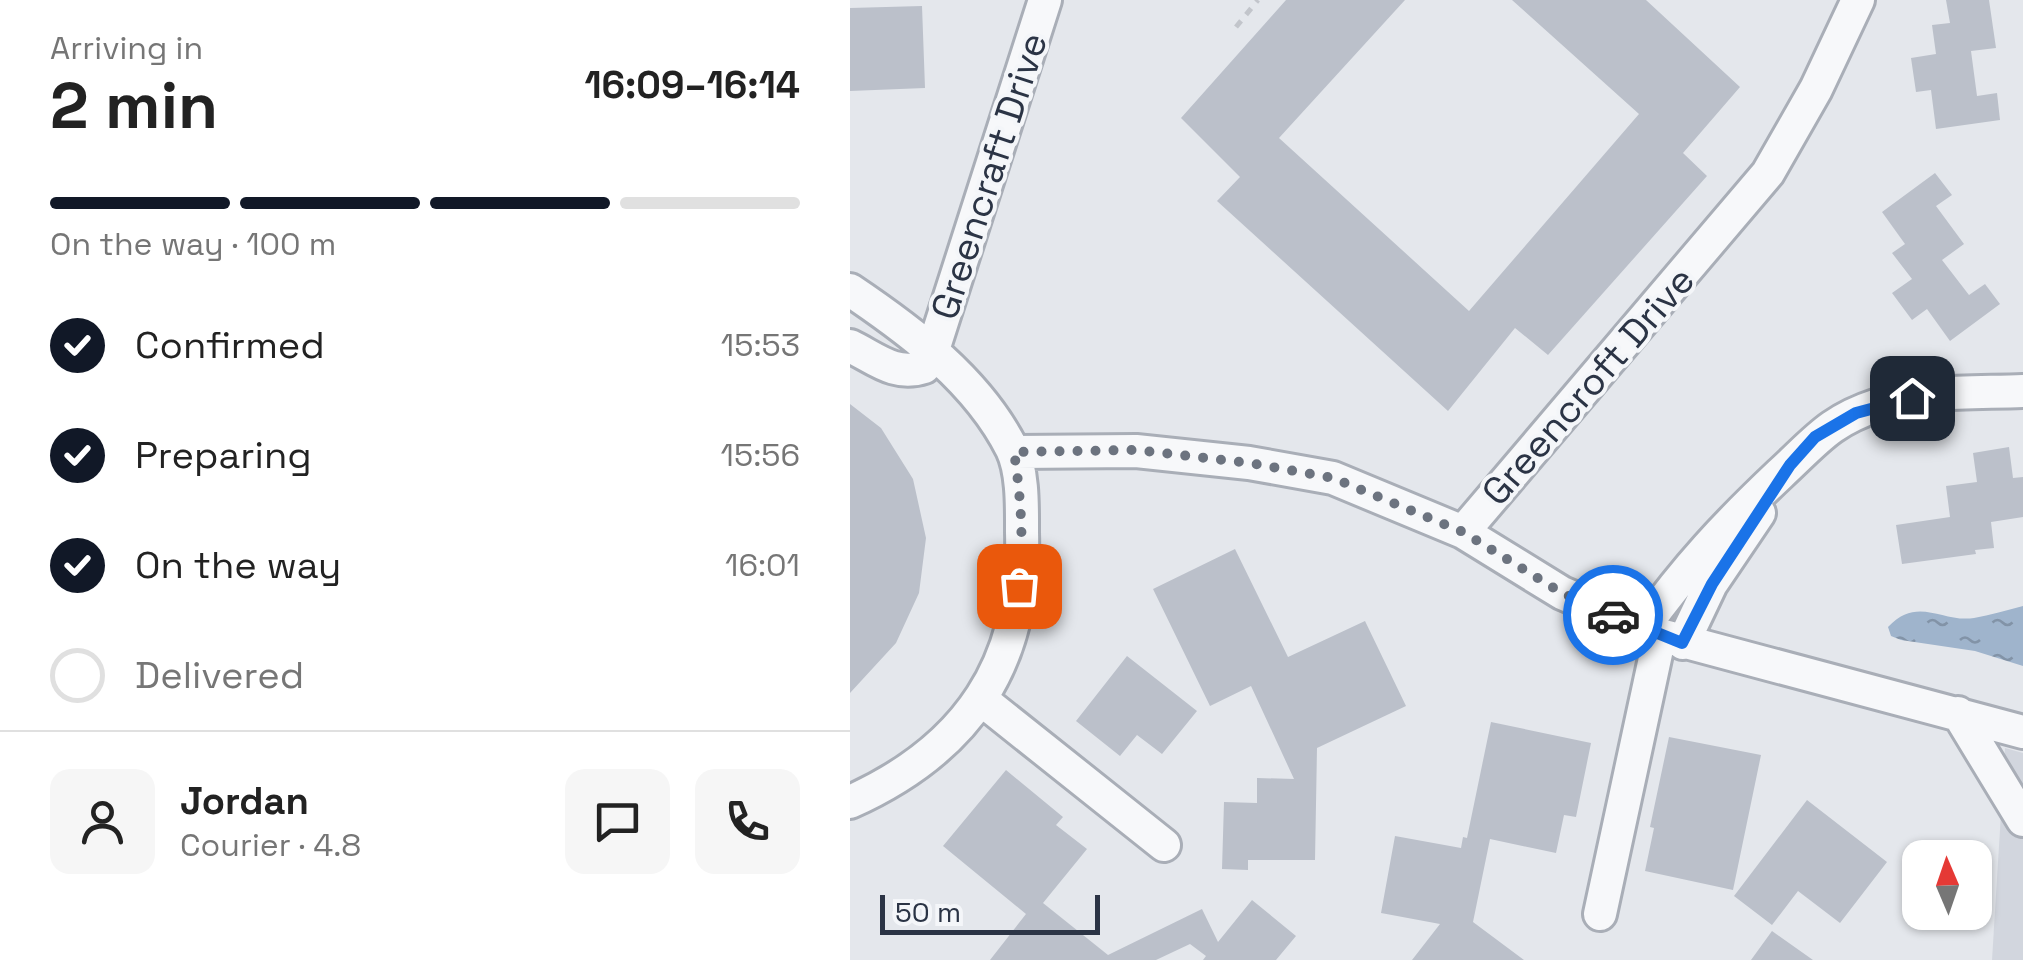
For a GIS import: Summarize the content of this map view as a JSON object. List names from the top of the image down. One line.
{"streets":{"street":["Greencraft Drive","Greencroft Drive"]},"scale_bar":"50 m","north":"top","page":{"heading":["2 min","Arriving in","16:09–16:14"],"panel":["Jordan","Courier · 4.8"],"bar":"On the way · 100 m","list":[["Confirmed","15:53"],["Preparing","15:56"],["On the way","16:01"],"Delivered"],"scale":"50 m"}}
